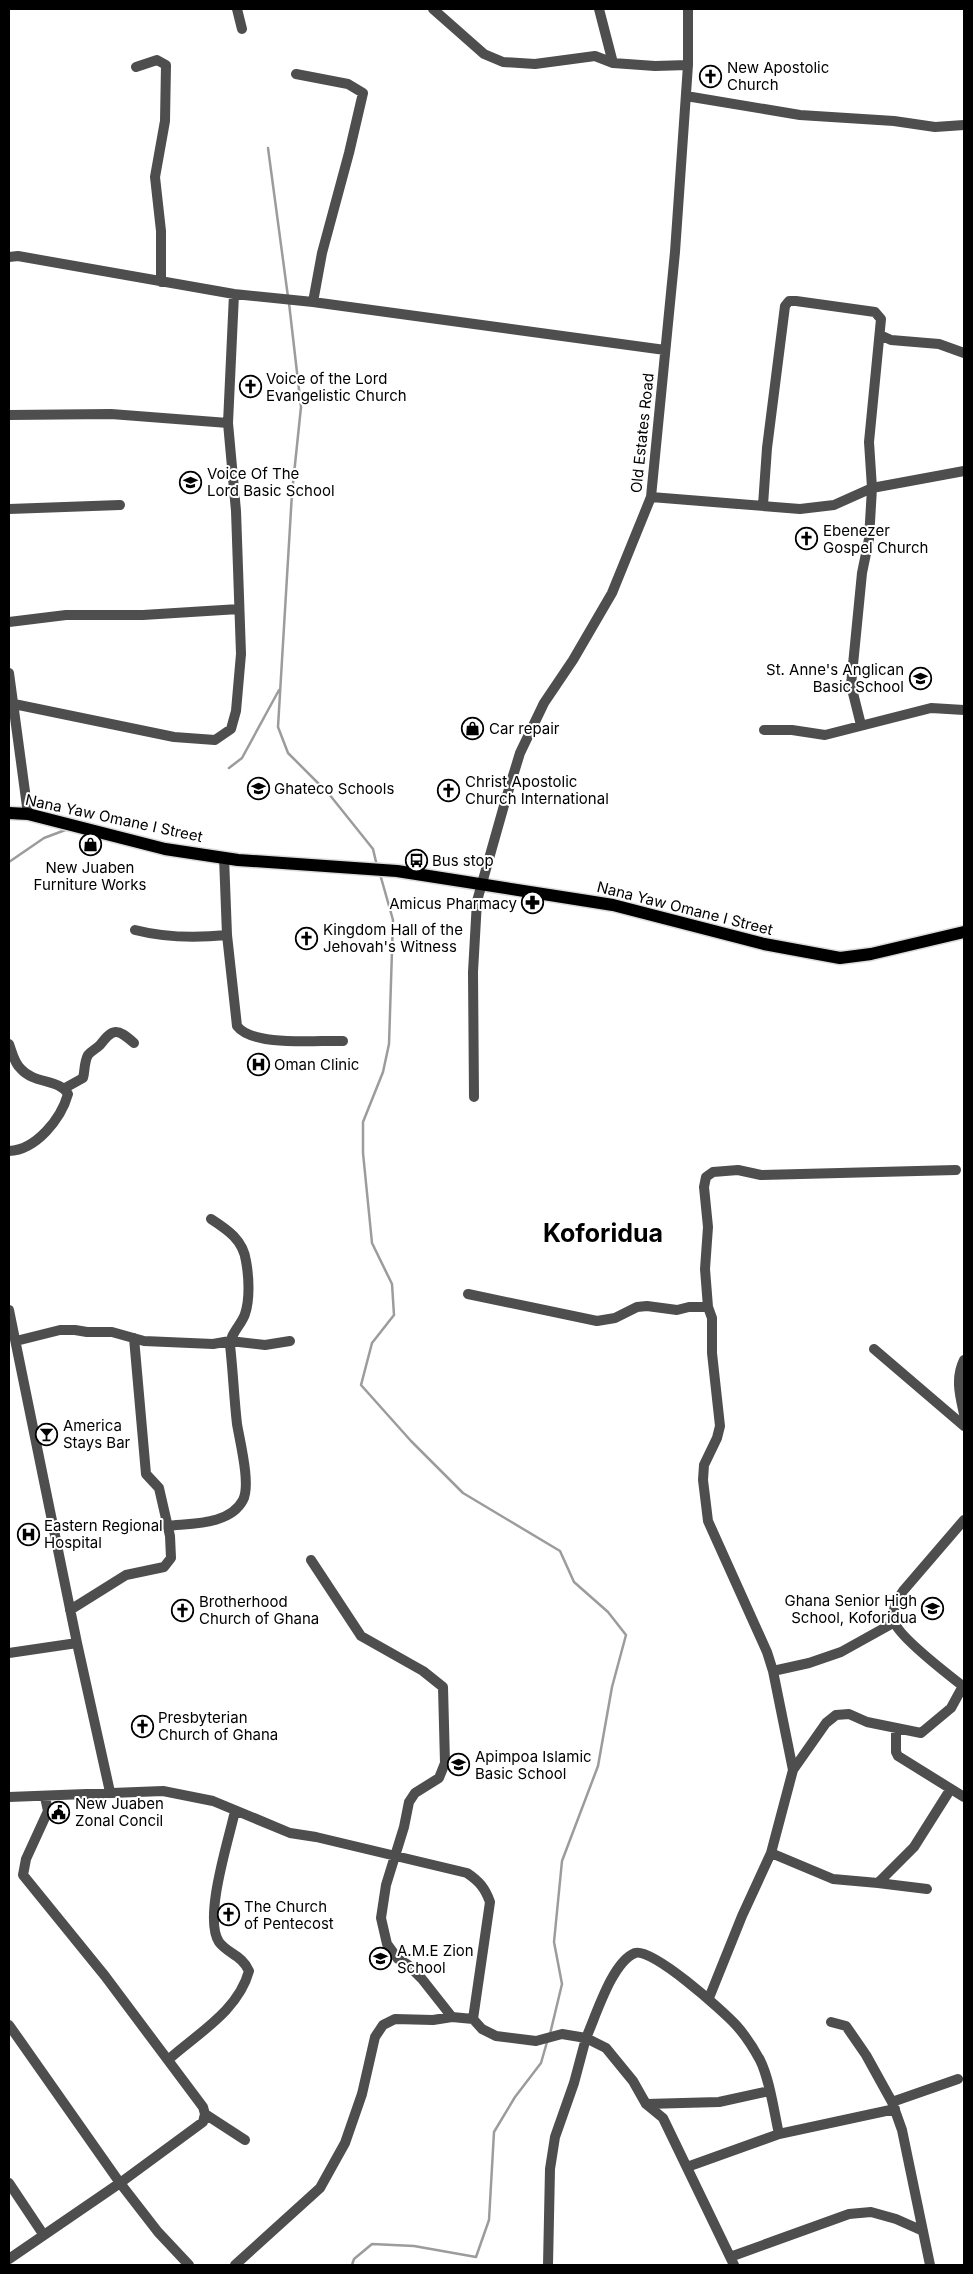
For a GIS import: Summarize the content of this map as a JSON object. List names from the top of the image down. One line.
{"streets":{"main road":["Nana Yaw Omane I Street"],"street":["Old Estates Road"]},"crossings":[["Old Estates Road","Nana Yaw Omane I Street"]],"districts":["Koforidua"],"places":{"church":["New Apostolic Church","Voice of the Lord Evangelistic Church","Ebenezer Gospel Church","Christ Apostolic Church International","Kingdom Hall of the Jehovah's Witness","Brotherhood Church of Ghana","Presbyterian Church of Ghana","The Church of Pentecost"],"school or university":["Voice Of The Lord Basic School","St. Anne's Anglican Basic School","Ghateco Schools","Ghana Senior High School, Koforidua","Apimpoa Islamic Basic School","A.M.E Zion School"],"shop":["Car repair","New Juaben Furniture Works"],"bus stop":["Bus stop"],"pharmacy":["Amicus Pharmacy"],"hospital":["Oman Clinic","Eastern Regional Hospital"],"bar":["America Stays Bar"],"public building":["New Juaben Zonal Concil"]}}
